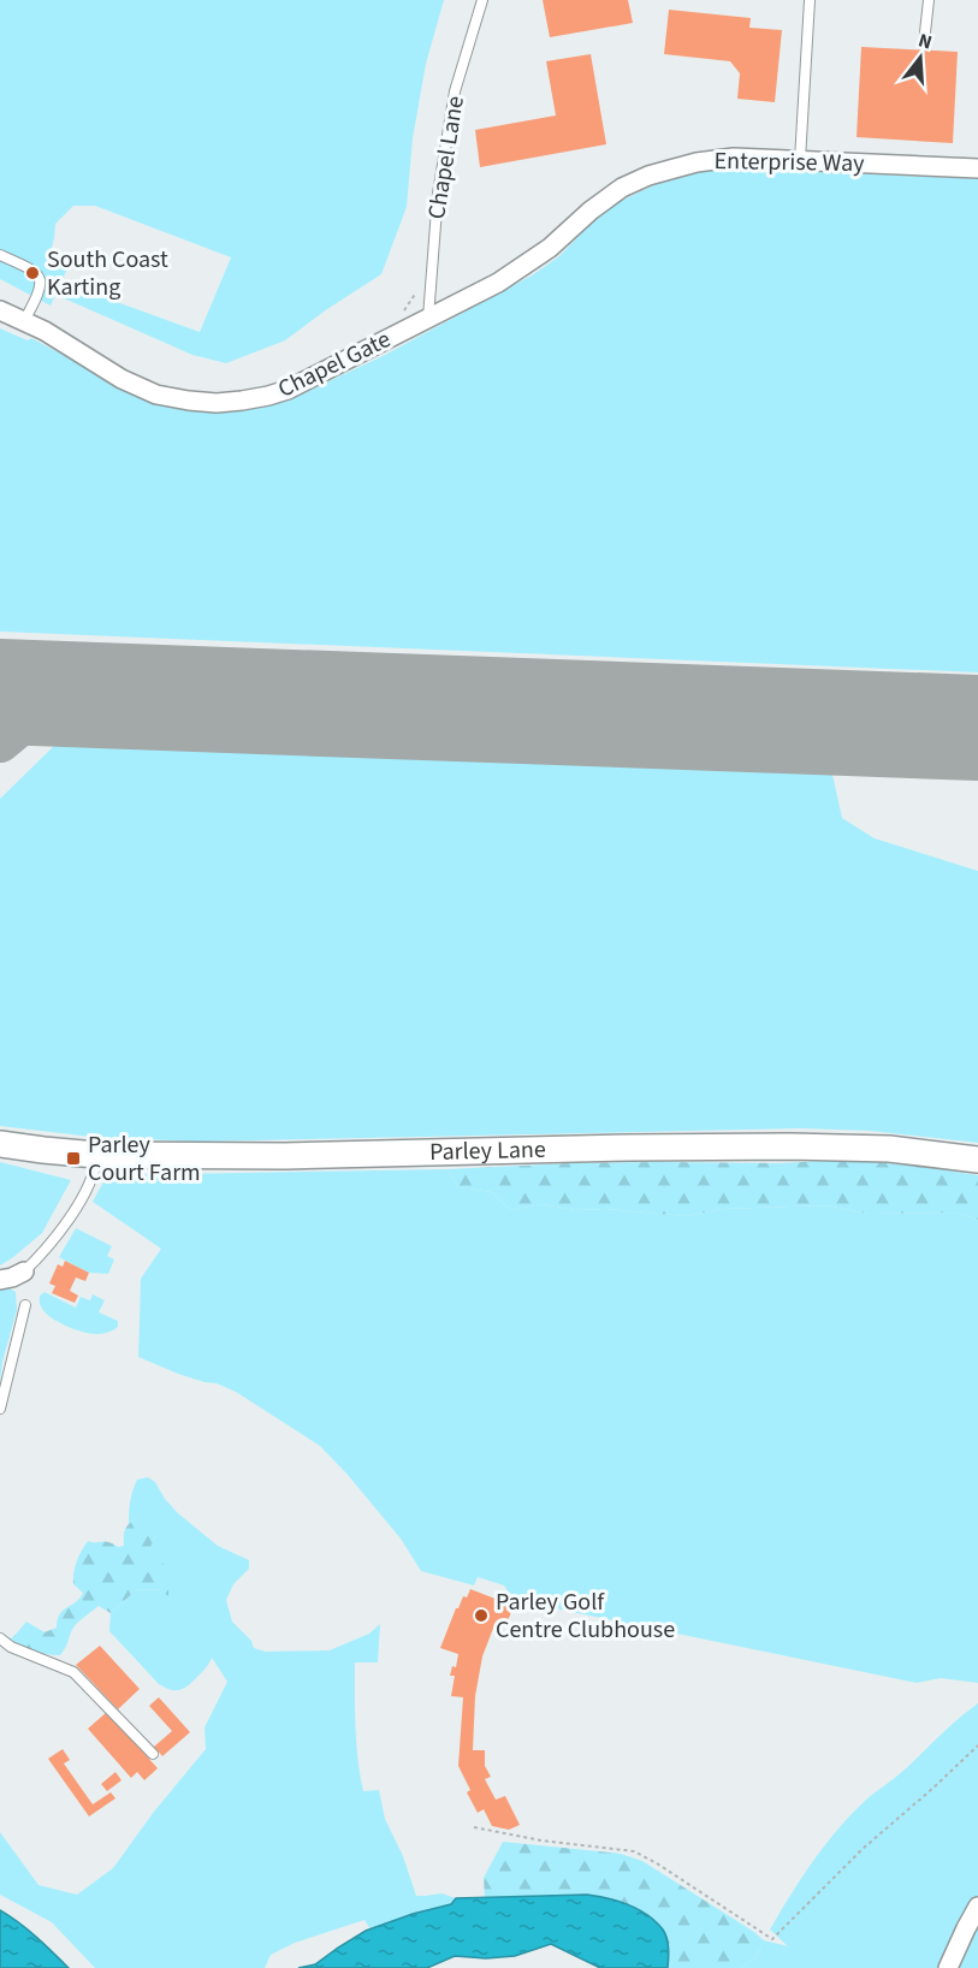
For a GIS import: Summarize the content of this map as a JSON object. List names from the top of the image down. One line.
{"streets":{"main road":["Parley Lane"],"street":["Enterprise Way","Chapel Gate"],"lane":["Chapel Lane"]},"crossings":[["Chapel Lane","Enterprise Way"],["Chapel Lane","Chapel Gate"],["Enterprise Way","Chapel Gate"]],"places":{"other":["South Coast Karting","Parley Golf Centre Clubhouse"],"transit":["Parley Court Farm"]},"north":"top"}
